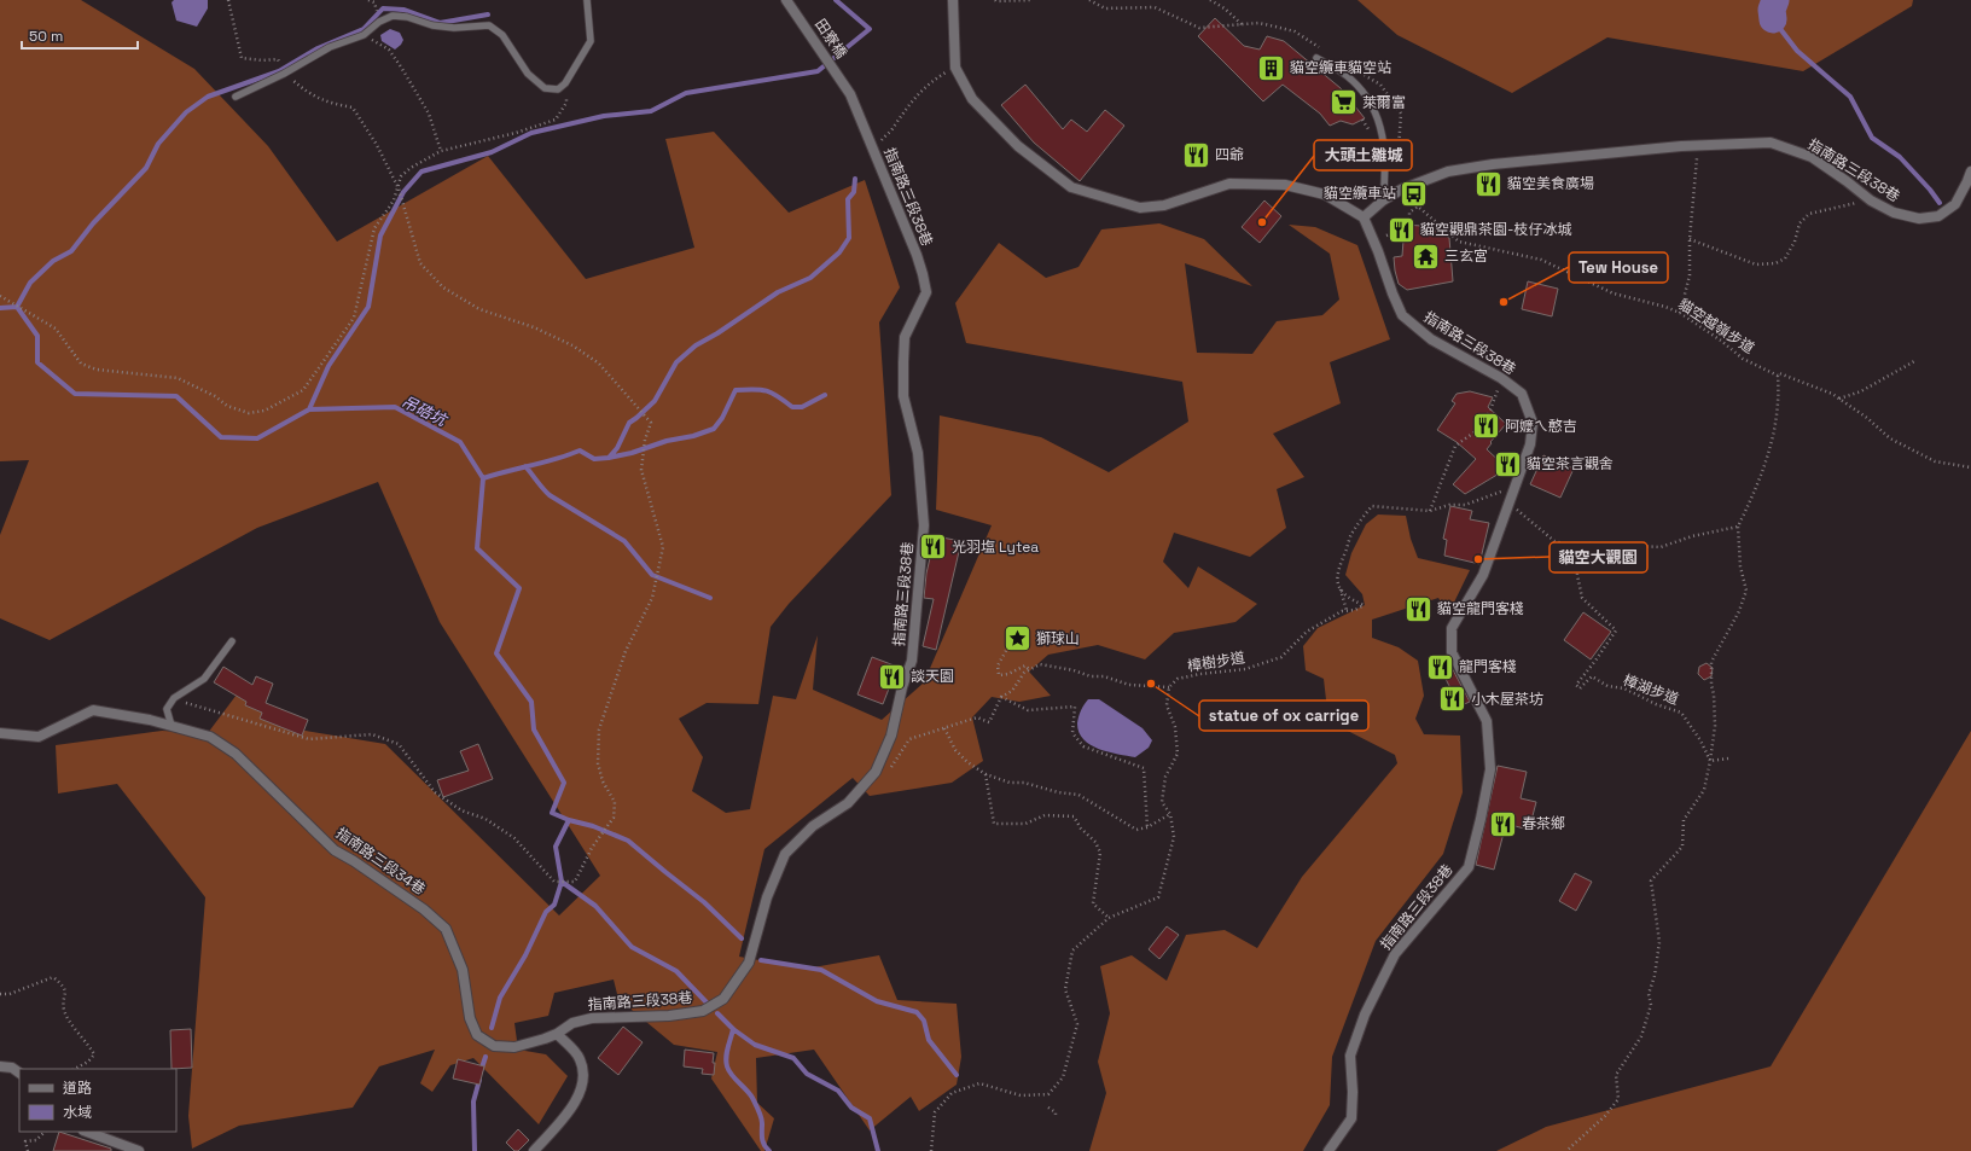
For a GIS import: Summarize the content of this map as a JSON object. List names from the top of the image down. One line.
{"streets":{"street":["田寮橋","指南路三段38巷","指南路三段34巷"],"path":["貓空越嶺步道","樟樹步道","樟湖步道"]},"crossings":[["田寮橋","指南路三段38巷"],["指南路三段38巷","指南路三段34巷"]],"water":["吊硞坑"],"places":{"building":["貓空纜車貓空站"],"supermarket":["萊爾富"],"restaurant":["四爺","貓空美食廣場","貓空觀鼎茶園-枝仔冰城","阿嬤ㄟ憨吉","貓空茶言觀舍","光羽塩 Lytea","貓空龍門客棧","龍門客棧","談天園","小木屋茶坊","春茶鄉"],"bus stop":["貓空纜車站"],"other":["大頭土雛城","Tew House","貓空大觀園","statue of ox carrige"],"temple":["三玄宮"],"place":["獅球山"]},"legend":["道路","水域"],"scale_bar":"50 m"}
